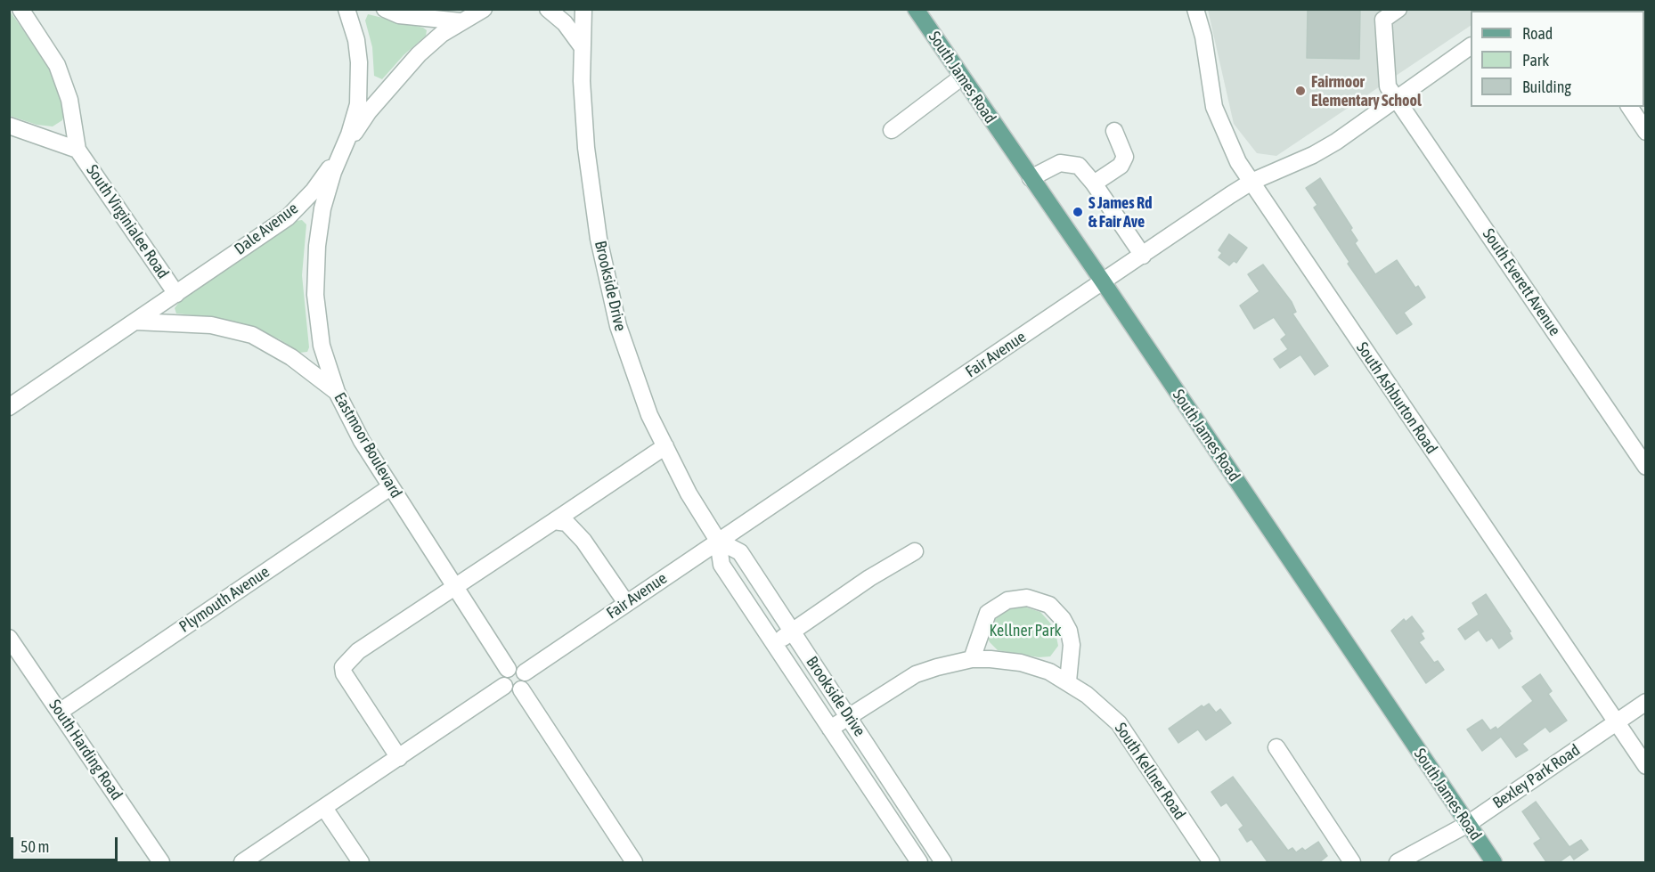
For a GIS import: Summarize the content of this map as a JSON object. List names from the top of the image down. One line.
{"streets":{"main road":["South James Road"],"street":["South Virginialee Road","Dale Avenue","South Everett Avenue","Brookside Drive","Fair Avenue","South Ashburton Road","Eastmoor Boulevard","Plymouth Avenue","South Harding Road","South Kellner Road","Bexley Park Road"]},"crossings":[["South James Road","Fair Avenue"],["South James Road","Bexley Park Road"],["South Virginialee Road","Dale Avenue"],["Dale Avenue","Eastmoor Boulevard"],["South Everett Avenue","Fair Avenue"],["Brookside Drive","Fair Avenue"],["Brookside Drive","South Kellner Road"],["Fair Avenue","South Ashburton Road"],["Fair Avenue","Eastmoor Boulevard"],["South Ashburton Road","Bexley Park Road"],["Eastmoor Boulevard","Plymouth Avenue"],["Plymouth Avenue","South Harding Road"]],"parks":["Kellner Park"],"places":["Fairmoor Elementary School","S James Rd & Fair Ave"],"legend":["Road","Park","Building"],"scale_bar":"50 m"}
